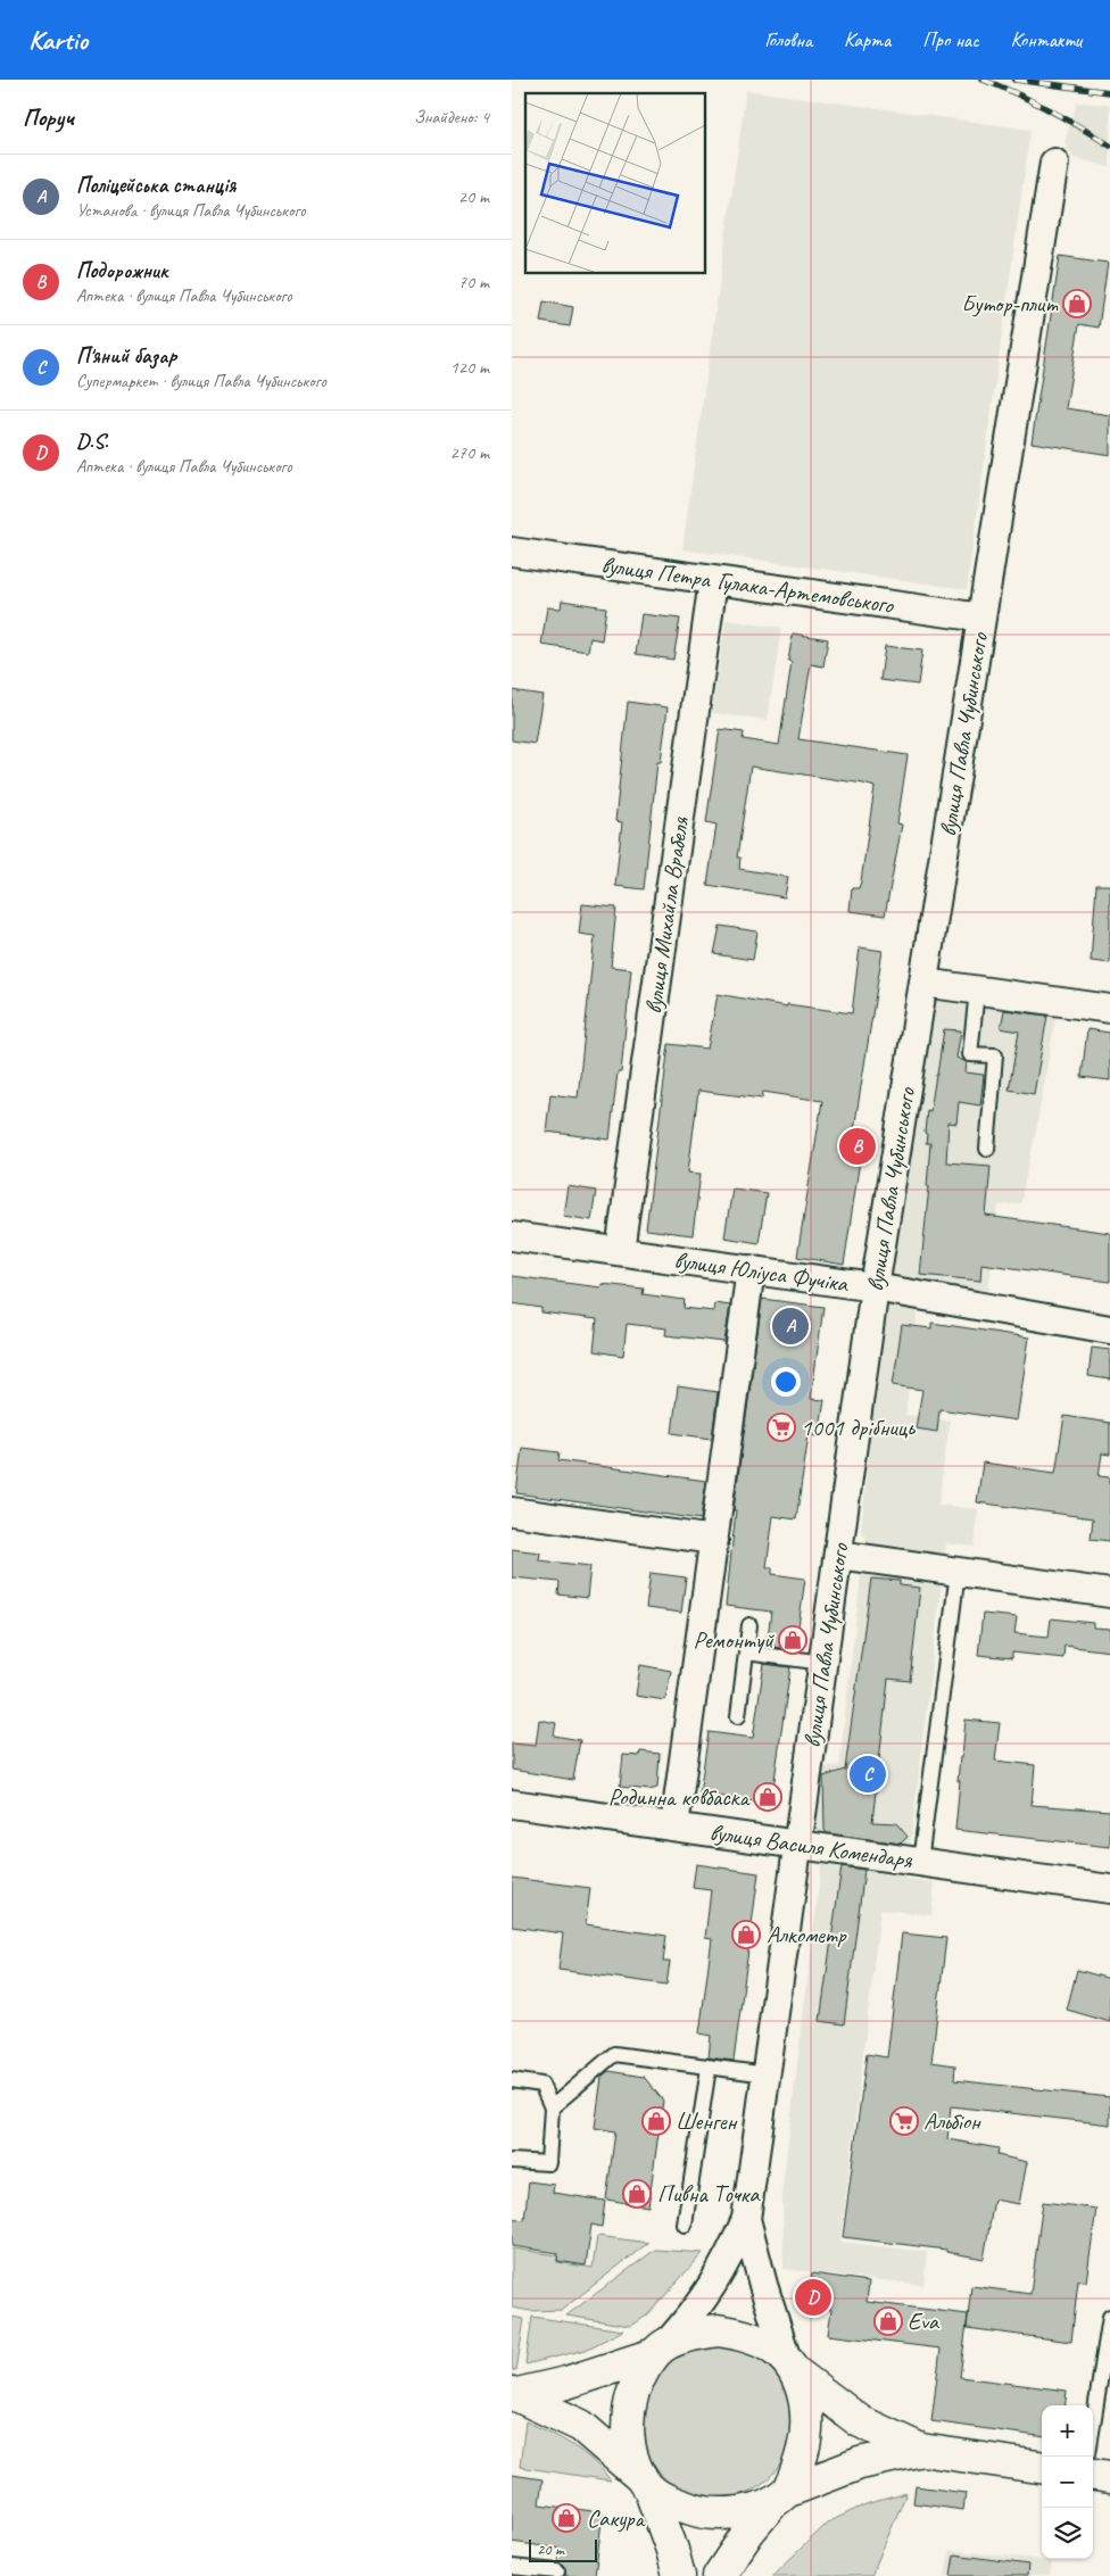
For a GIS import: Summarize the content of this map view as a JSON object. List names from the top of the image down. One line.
{"streets":{"street":["вулиця Петра Гулака-Артемовського","вулиця Павла Чубинського","вулиця Михайла Врабеля","вулиця Юліуса Фучіка","вулиця Василя Комендаря"]},"crossings":[["вулиця Петра Гулака-Артемовського","вулиця Павла Чубинського"],["вулиця Петра Гулака-Артемовського","вулиця Михайла Врабеля"],["вулиця Павла Чубинського","вулиця Юліуса Фучіка"],["вулиця Павла Чубинського","вулиця Василя Комендаря"],["вулиця Михайла Врабеля","вулиця Юліуса Фучіка"]],"places":{"shop":["Бутор-плит","Ремонтуй","Родинна ковбаска","Алкометр","Шенген","Пивна Точка","Eva","Сакура"],"supermarket":["1001 дрібниць","Альбіон"]},"scale_bar":"20 m","page":{"header":"Kartio","nav":["Головна","Карта","Про нас","Контакти"],"heading":["Поруч","Знайдено: 4"],"list":[{"mark":"A","name":"Поліцейська станція","note":"Установа · вулиця Павла Чубинського","value":"20 m"},{"mark":"B","name":"Подорожник","note":"Аптека · вулиця Павла Чубинського","value":"70 m"},{"mark":"C","name":"П'яний базар","note":"Супермаркет · вулиця Павла Чубинського","value":"120 m"},{"mark":"D","name":"D.S.","note":"Аптека · вулиця Павла Чубинського","value":"270 m"}],"pins":["B","A","C","D"],"map_buttons":["+","−"],"scale":"20 m"}}
